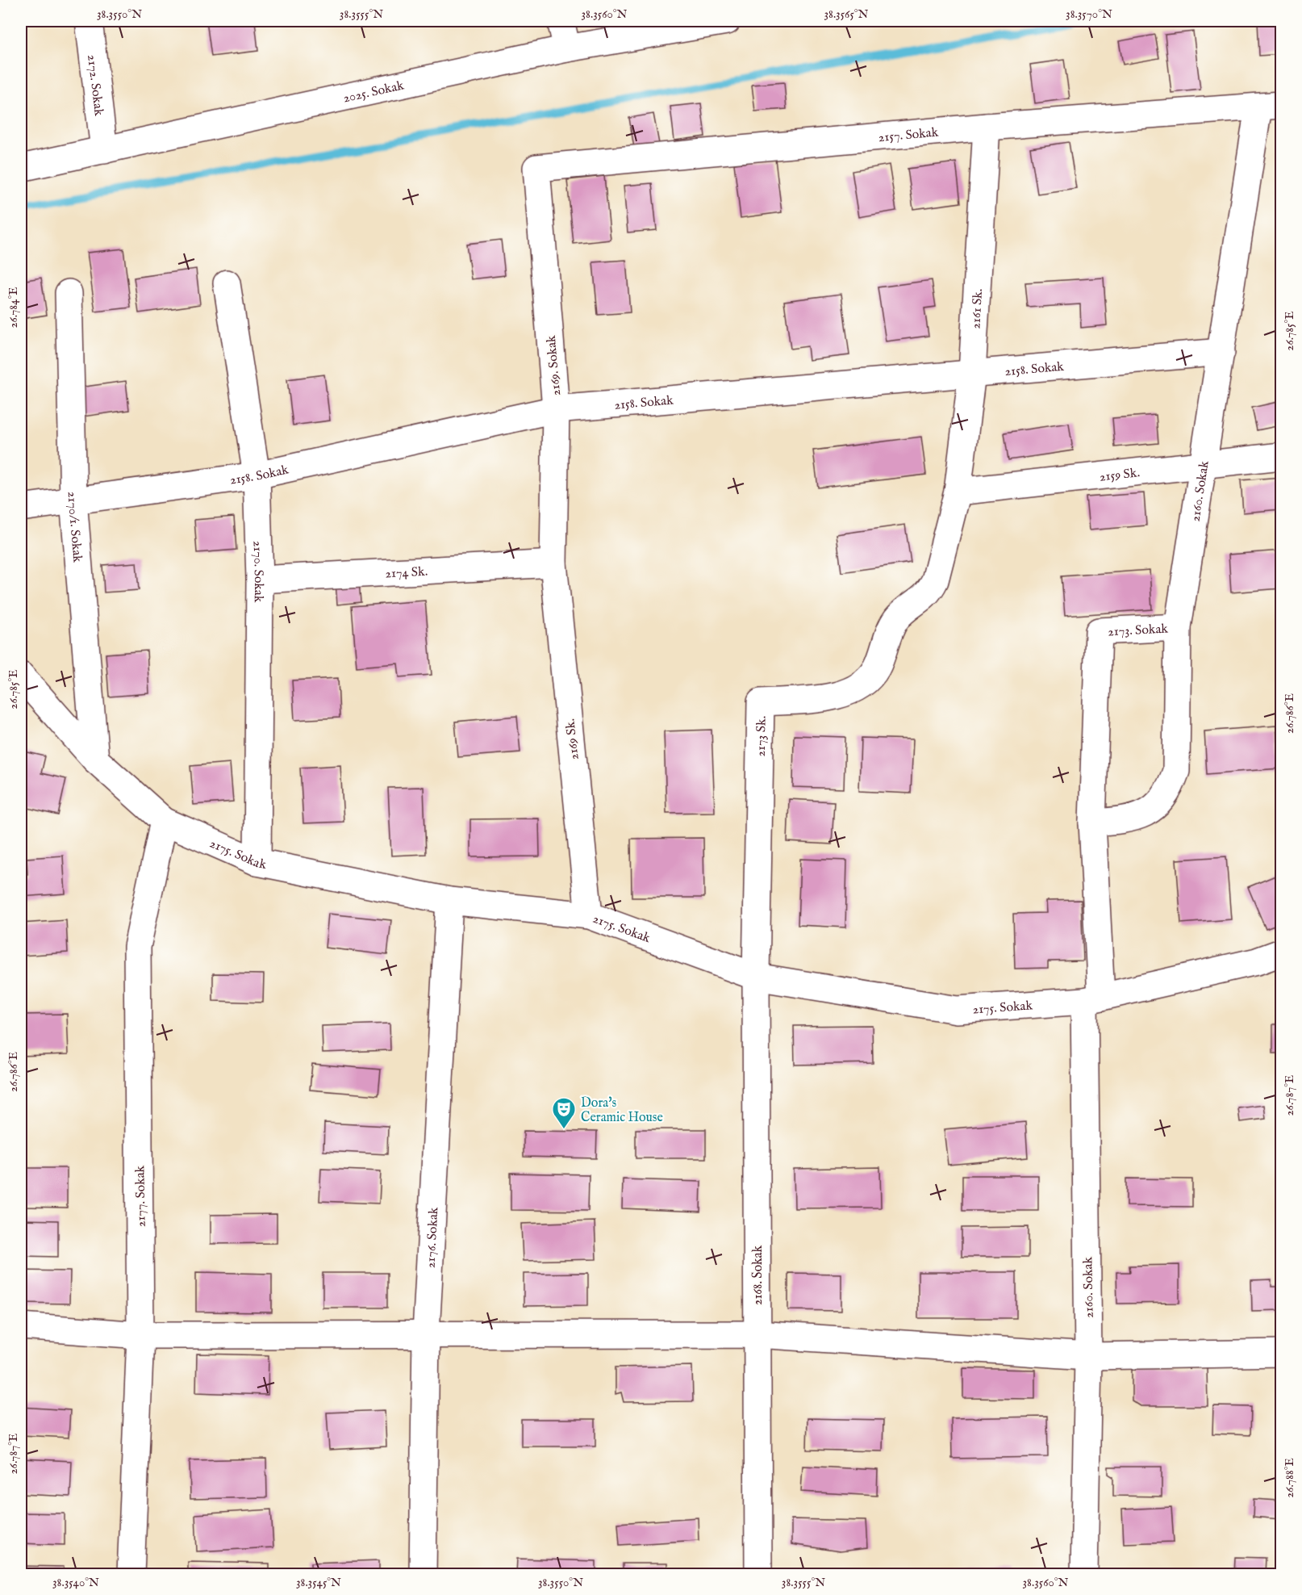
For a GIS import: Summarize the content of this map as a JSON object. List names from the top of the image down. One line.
{"streets":{"street":["2172. Sokak","2025. Sokak","2157. Sokak","2161 Sk.","2169. Sokak","2158. Sokak","2159 Sk.","2160. Sokak","2170/1. Sokak","2170. Sokak","2174 Sk.","2173. Sokak","2173 Sk.","2169 Sk.","2175. Sokak","2177. Sokak","2176. Sokak","2168. Sokak"]},"crossings":[["2172. Sokak","2025. Sokak"],["2157. Sokak","2161 Sk."],["2157. Sokak","2169. Sokak"],["2157. Sokak","2160. Sokak"],["2161 Sk.","2158. Sokak"],["2161 Sk.","2159 Sk."],["2161 Sk.","2173 Sk."],["2169. Sokak","2158. Sokak"],["2169. Sokak","2174 Sk."],["2169. Sokak","2169 Sk."],["2158. Sokak","2160. Sokak"],["2158. Sokak","2170/1. Sokak"],["2158. Sokak","2170. Sokak"],["2159 Sk.","2160. Sokak"],["2160. Sokak","2173. Sokak"],["2160. Sokak","2175. Sokak"],["2170/1. Sokak","2175. Sokak"],["2170. Sokak","2174 Sk."],["2170. Sokak","2175. Sokak"],["2174 Sk.","2169 Sk."],["2173 Sk.","2175. Sokak"],["2173 Sk.","2168. Sokak"],["2169 Sk.","2175. Sokak"],["2175. Sokak","2177. Sokak"],["2175. Sokak","2176. Sokak"],["2175. Sokak","2168. Sokak"]],"places":{"theatre":["Dora's Ceramic House"]},"coordinates":["38.3550°N","38.3555°N","38.3560°N","38.3565°N","38.3570°N","26.784°E","26.785°E","26.786°E","26.787°E","26.788°E","38.3540°N","38.3545°N"]}
